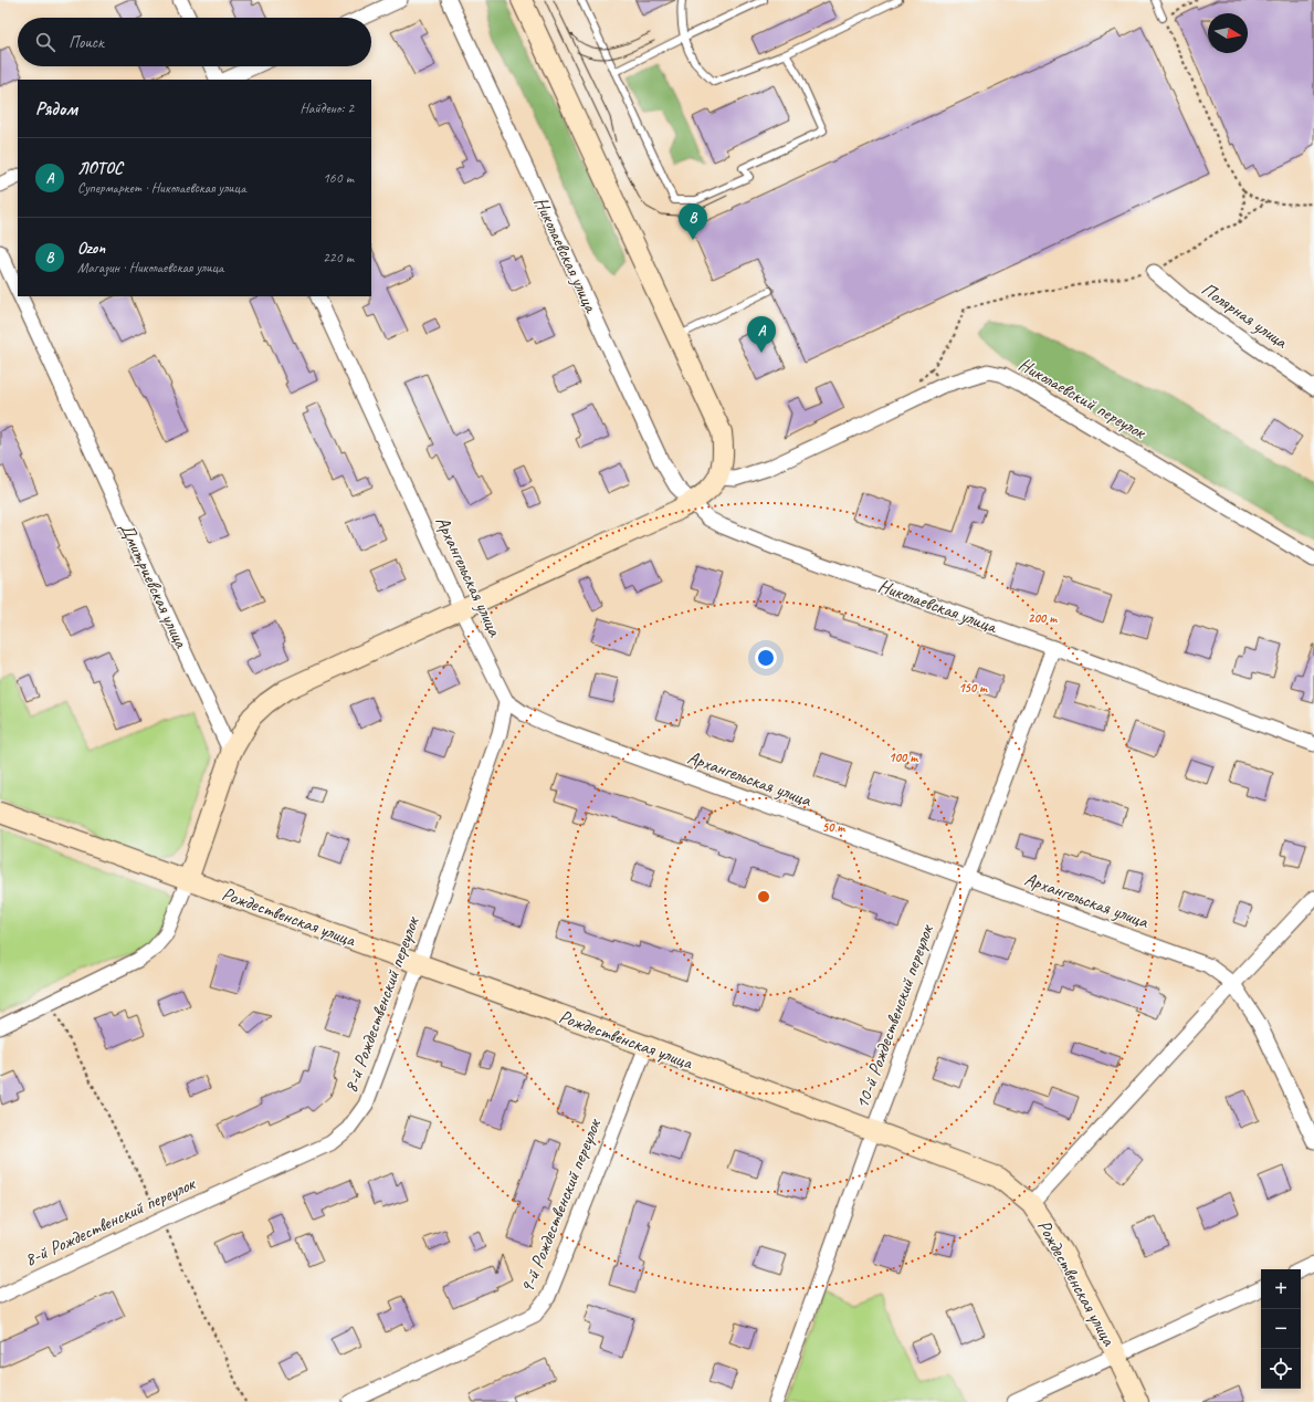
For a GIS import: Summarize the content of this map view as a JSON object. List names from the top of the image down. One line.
{"streets":{"main road":["Рождественская улица"],"street":["Николаевская улица","Полярная улица","Николаевский переулок","Архангельская улица","Дмитриевская улица","8-й Рождественский переулок","10-й Рождественский переулок","9-й Рождественский переулок"]},"crossings":[["Николаевская улица","10-й Рождественский переулок"],["Архангельская улица","8-й Рождественский переулок"],["Архангельская улица","10-й Рождественский переулок"],["Рождественская улица","8-й Рождественский переулок"],["Рождественская улица","10-й Рождественский переулок"],["Рождественская улица","9-й Рождественский переулок"]],"north":"right","page":{"search":"Поиск","heading":["Рядом","Найдено: 2"],"list":[{"mark":"A","name":"ЛОТОС","note":"Супермаркет · Николаевская улица","value":"160 m"},{"mark":"B","name":"Ozon","note":"Магазин · Николаевская улица","value":"220 m"}],"pins":["B","A"],"map_buttons":["+","−"]},"rings":["200 m","150 m","100 m","50 m"]}
